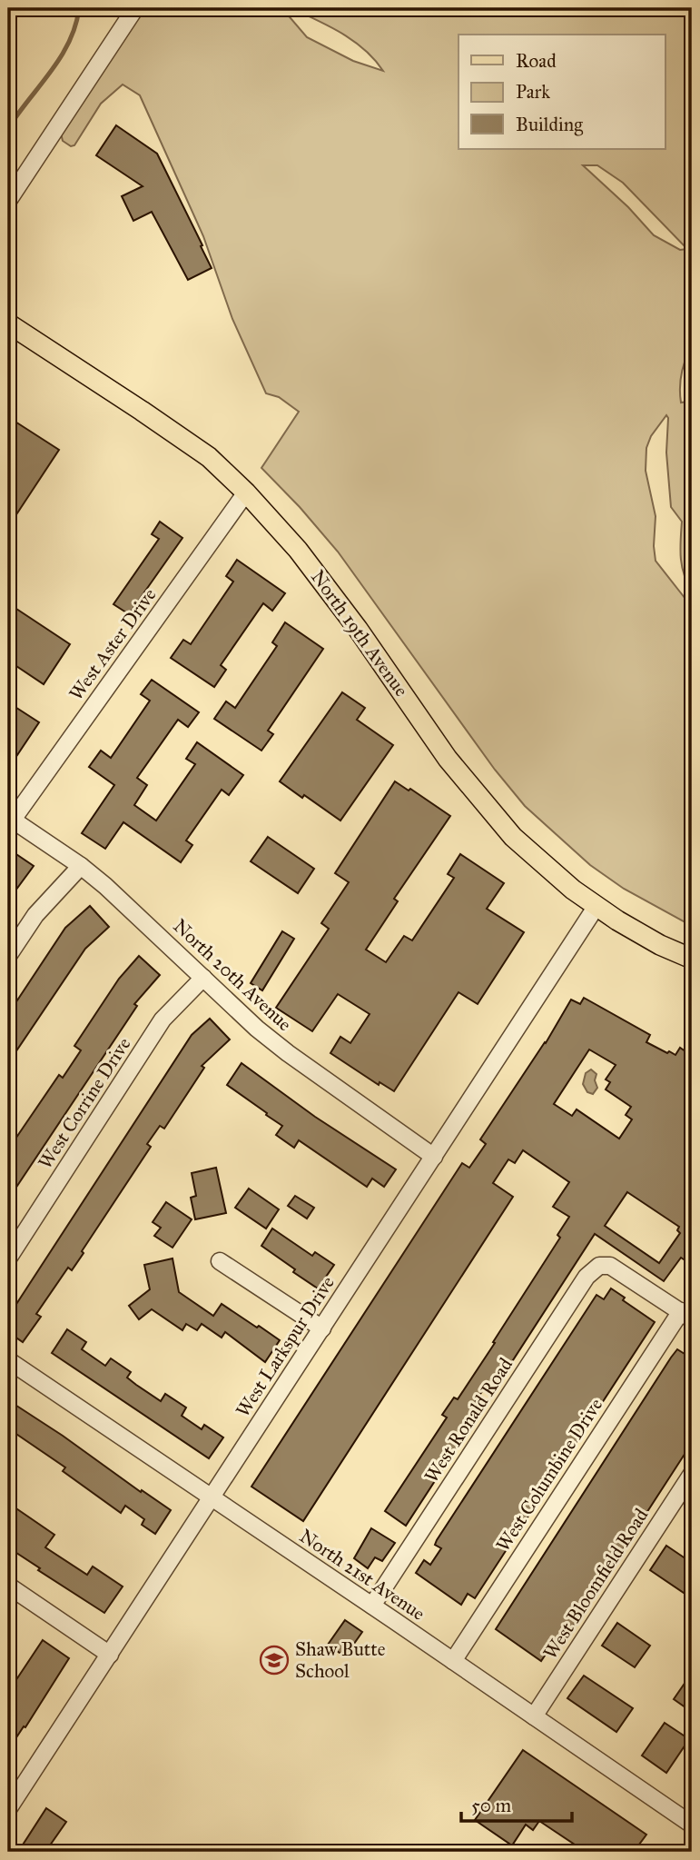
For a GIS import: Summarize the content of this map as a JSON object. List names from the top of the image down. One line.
{"streets":{"main road":["North 19th Avenue"],"street":["West Aster Drive","North 20th Avenue","West Corrine Drive","West Larkspur Drive","West Ronald Road","West Columbine Drive","North 21st Avenue","West Bloomfield Road"]},"crossings":[["North 19th Avenue","West Aster Drive"],["North 19th Avenue","West Larkspur Drive"],["West Aster Drive","North 20th Avenue"],["North 20th Avenue","West Corrine Drive"],["North 20th Avenue","West Larkspur Drive"],["West Larkspur Drive","North 21st Avenue"],["West Ronald Road","West Columbine Drive"],["West Ronald Road","North 21st Avenue"],["West Columbine Drive","North 21st Avenue"],["North 21st Avenue","West Bloomfield Road"]],"places":{"school or university":["Shaw Butte School"]},"legend":["Road","Park","Building"],"scale_bar":"50 m"}
